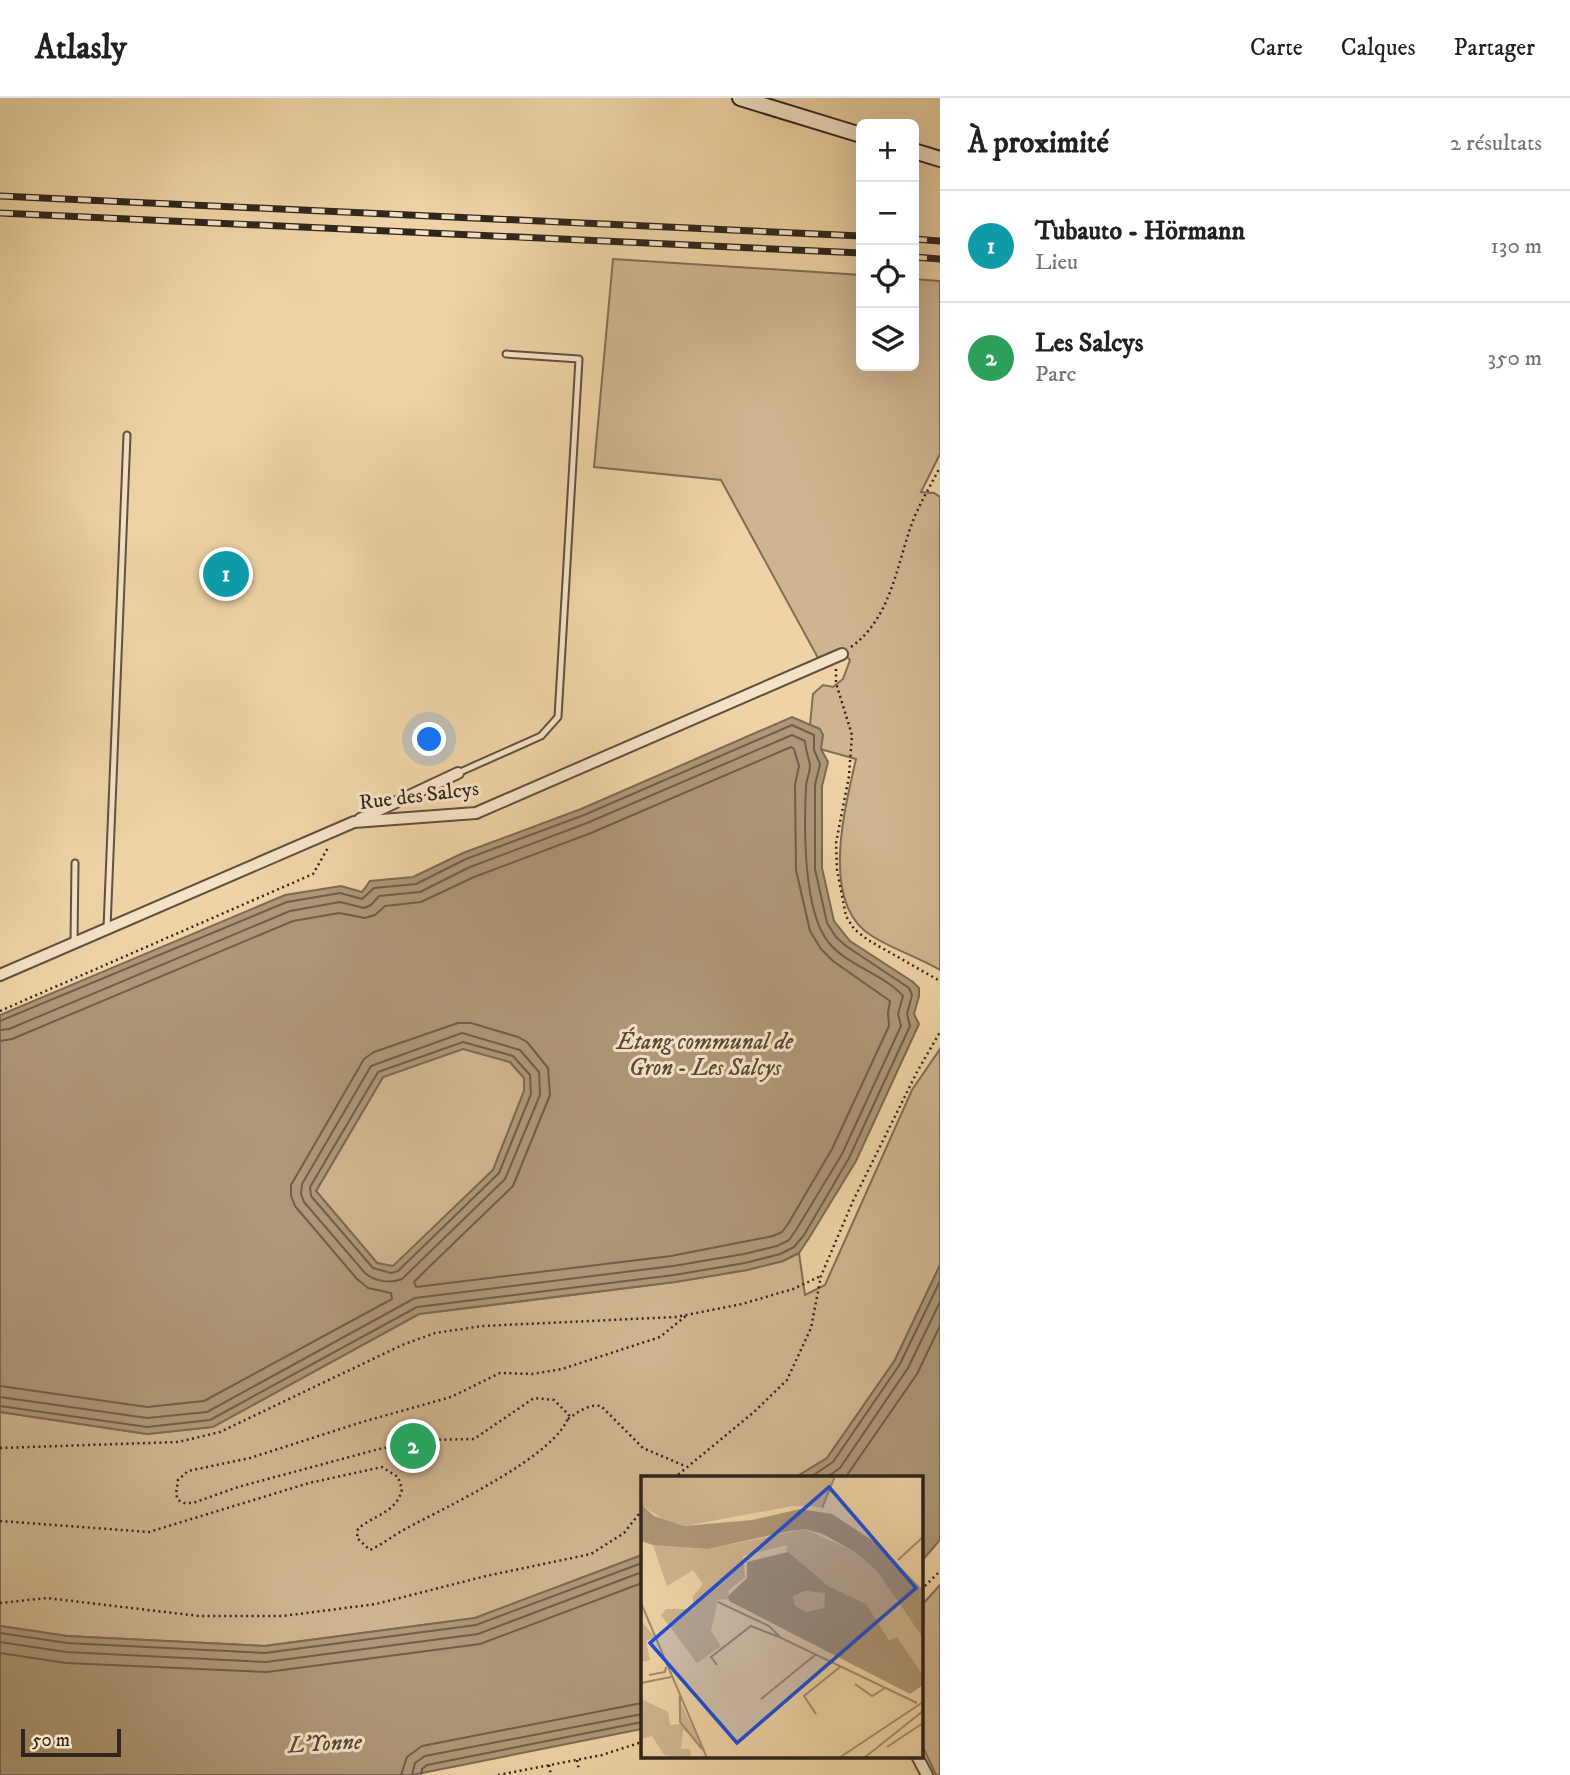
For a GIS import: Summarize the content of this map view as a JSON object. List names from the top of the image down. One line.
{"streets":{"street":["Rue des Salcys"]},"water":["Étang communal de Gron - Les Salcys","L'Yonne"],"scale_bar":"50 m","page":{"header":"Atlasly","nav":["Carte","Calques","Partager"],"heading":["À proximité","2 résultats"],"map_buttons":["+","−"],"list":[{"mark":"1","name":"Tubauto - Hörmann","note":"Lieu","value":"130 m"},{"mark":"2","name":"Les Salcys","note":"Parc","value":"350 m"}],"pins":["1","2"],"scale":"50 m"}}
